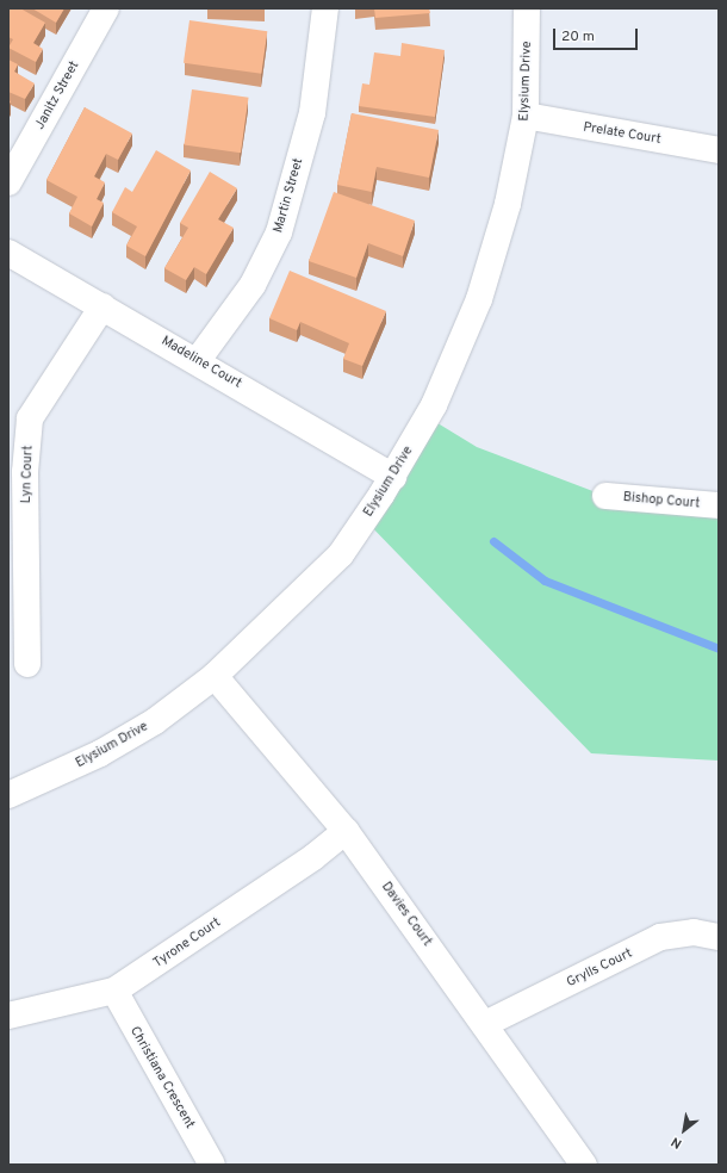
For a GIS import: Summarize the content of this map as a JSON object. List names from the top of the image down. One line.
{"streets":{"street":["Elysium Drive","Janitz Street","Prelate Court","Martin Street","Madeline Court","Lyn Court","Bishop Court","Davies Court","Tyrone Court","Grylls Court","Christiana Crescent"]},"crossings":[["Elysium Drive","Prelate Court"],["Elysium Drive","Madeline Court"],["Elysium Drive","Davies Court"],["Martin Street","Madeline Court"],["Madeline Court","Lyn Court"],["Davies Court","Tyrone Court"],["Davies Court","Grylls Court"],["Tyrone Court","Christiana Crescent"]],"scale_bar":"20 m","north":"bottom left"}
